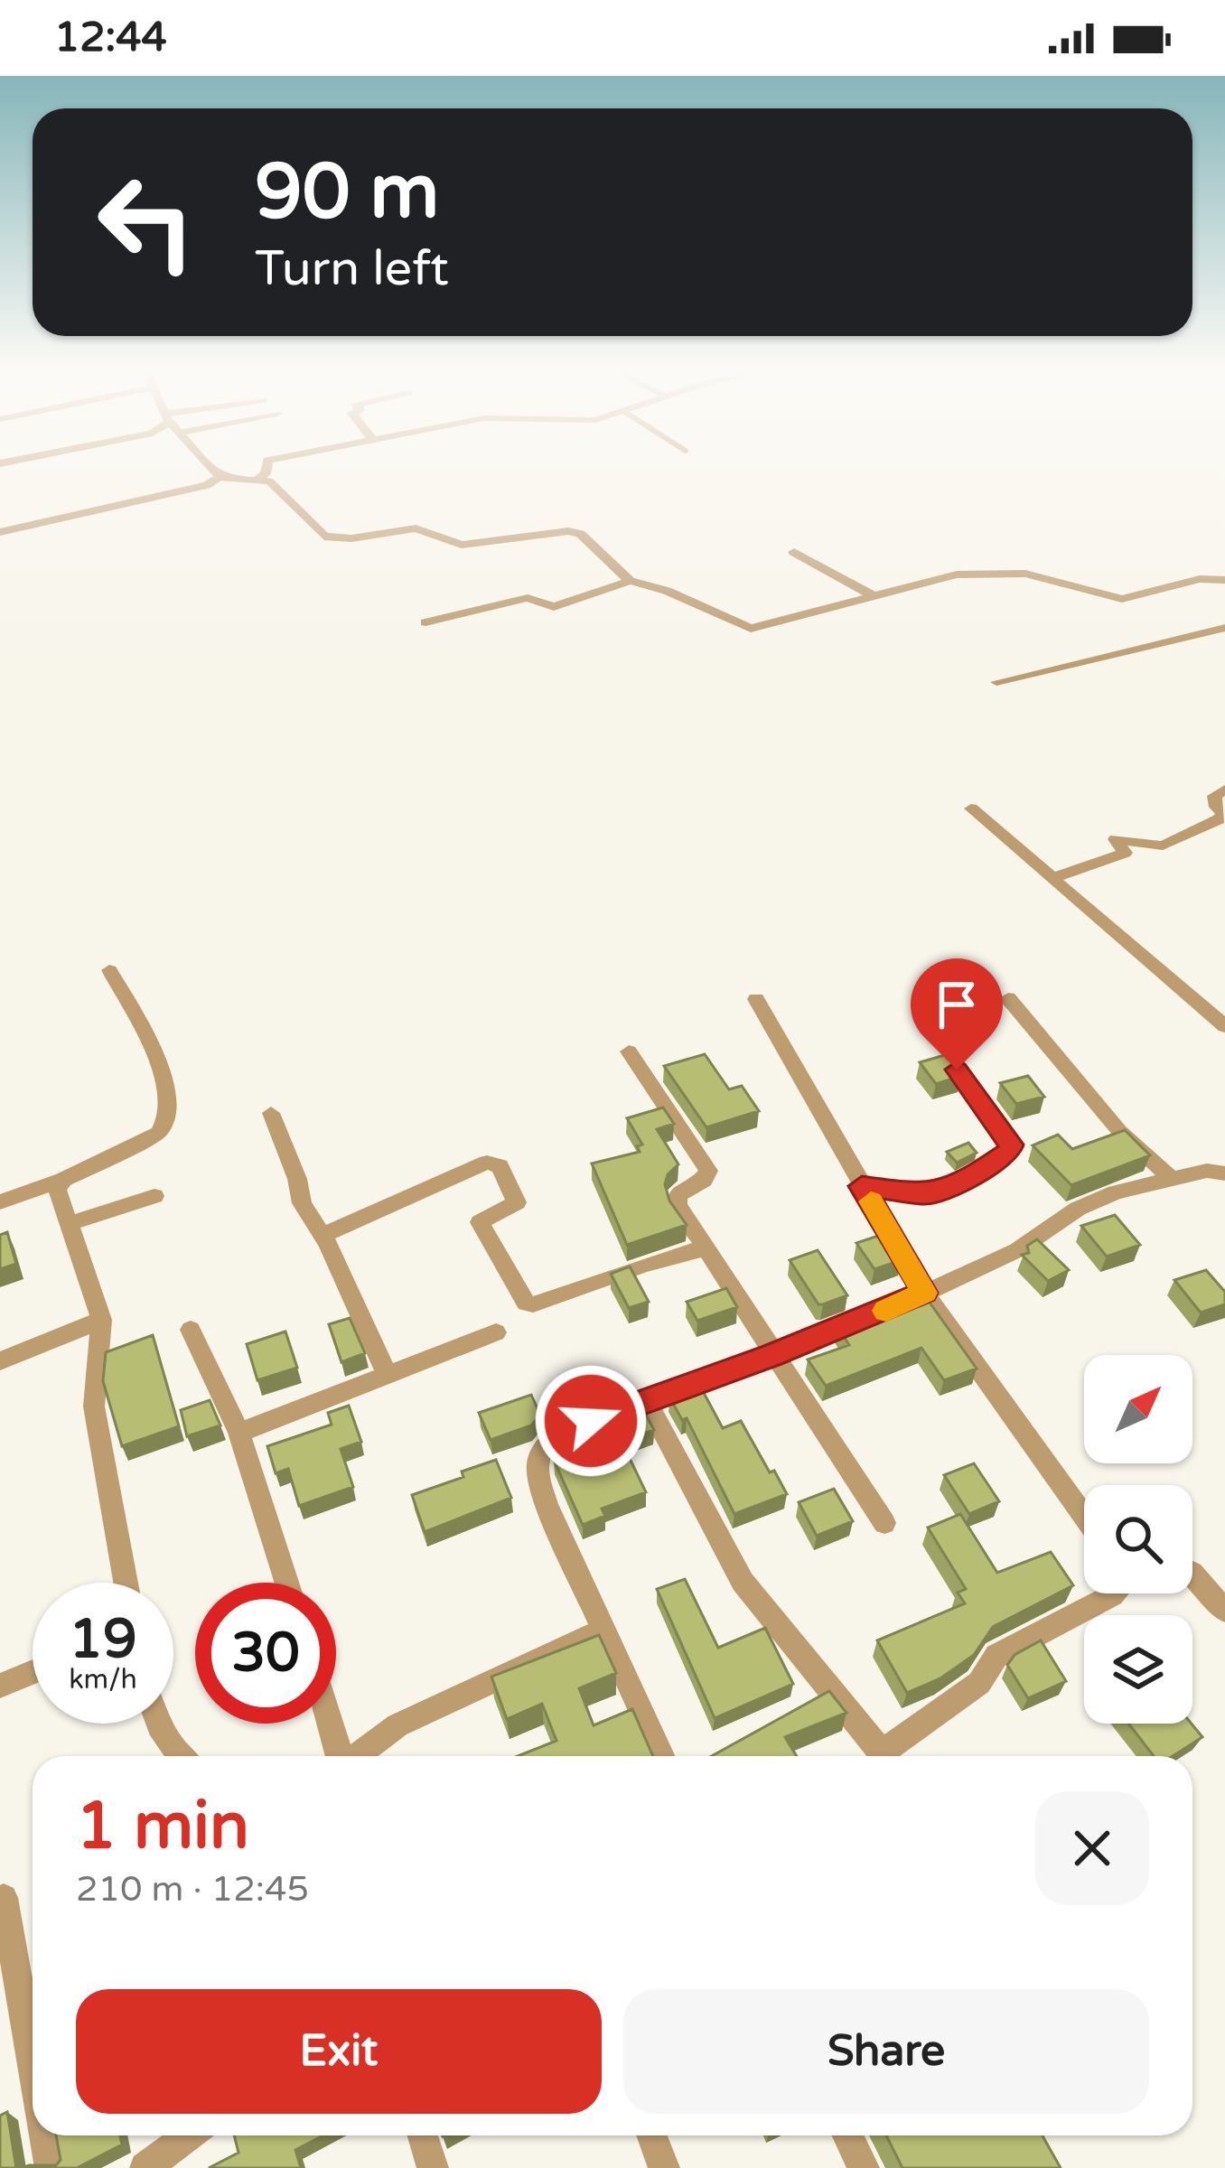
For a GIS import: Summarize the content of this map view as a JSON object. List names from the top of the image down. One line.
{"north":"top right","page":{"status":"12:44","turn":["90 m","Turn left"],"speed":"19 km/h","limit":"30","heading":["1 min","210 m · 12:45"],"buttons":["Exit","Share"]}}
